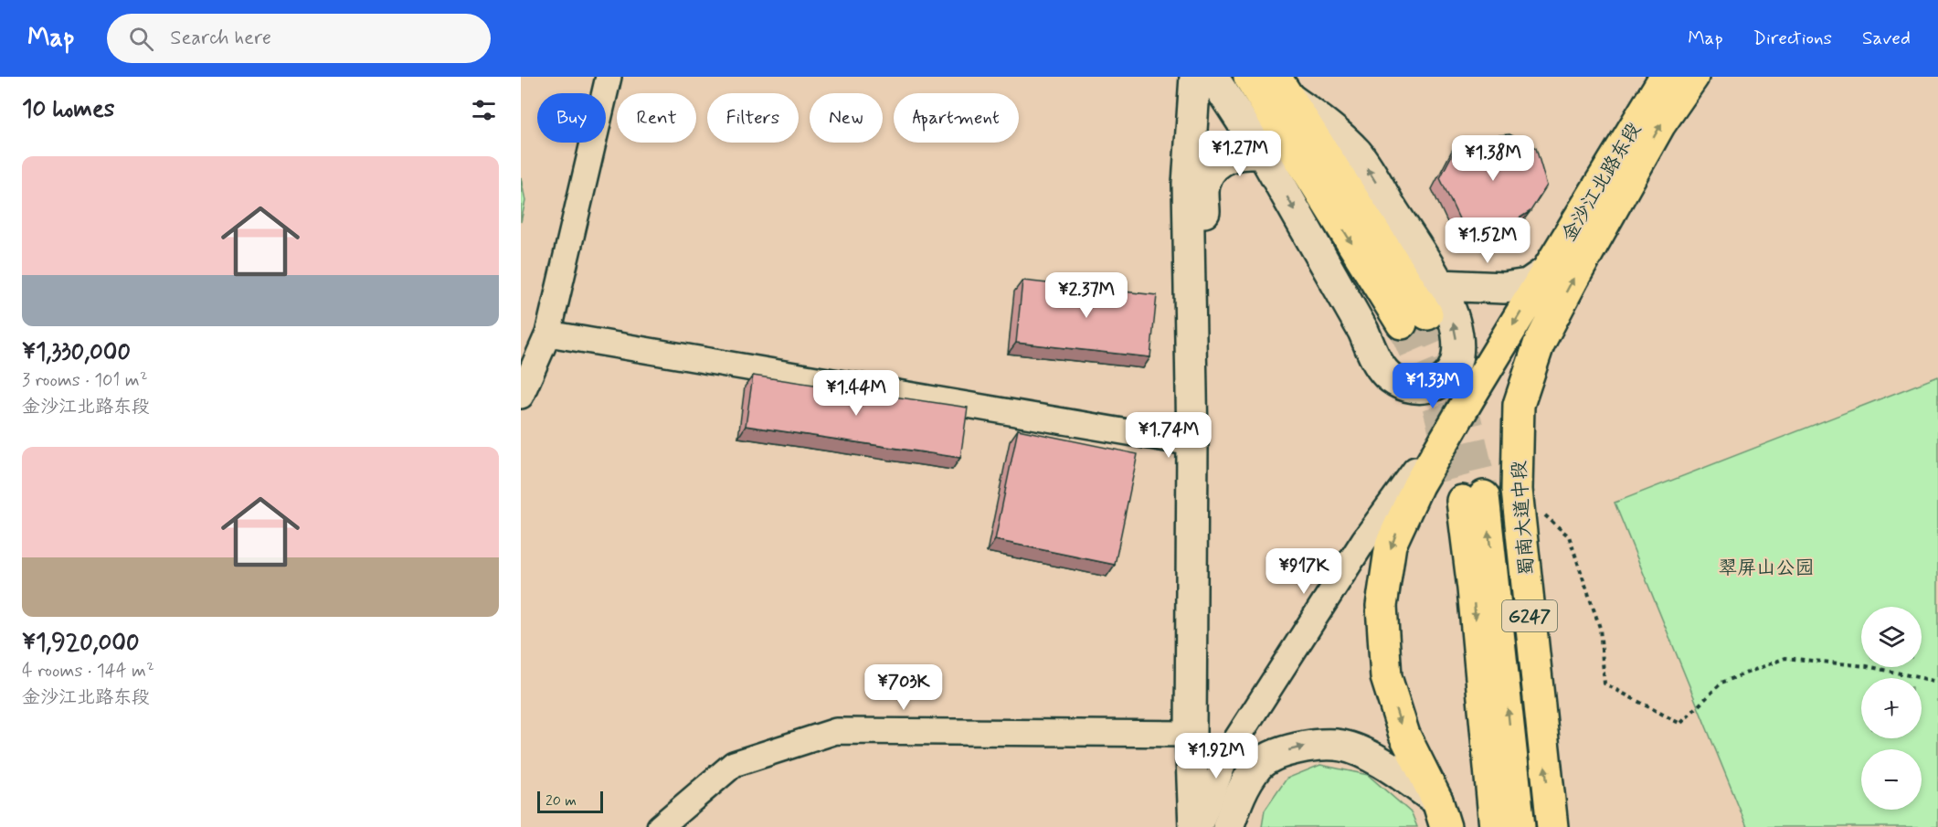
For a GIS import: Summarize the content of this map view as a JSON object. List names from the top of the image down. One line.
{"streets":{"main road":["金沙江北路东段","蜀南大道中段","G247"]},"crossings":[["金沙江北路东段","蜀南大道中段"]],"parks":["翠屏山公园"],"scale_bar":"20 m","page":{"header":"Map","search":"Search here","nav":["Map","Directions","Saved"],"heading":"10 homes","chip":["Buy","Rent","Filters","New","Apartment"],"price":["¥1.27M","¥1.38M","¥1.52M","¥2.37M","¥1.33M","¥1.44M","¥1.74M","¥917K","¥703K","¥1.92M"],"list":[{"name":"¥1,330,000","note":"3 rooms · 101 m² · 金沙江北路东段"},{"name":"¥1,920,000","note":"4 rooms · 144 m² · 金沙江北路东段"}],"map_buttons":["+","−"],"scale":"20 m"}}
